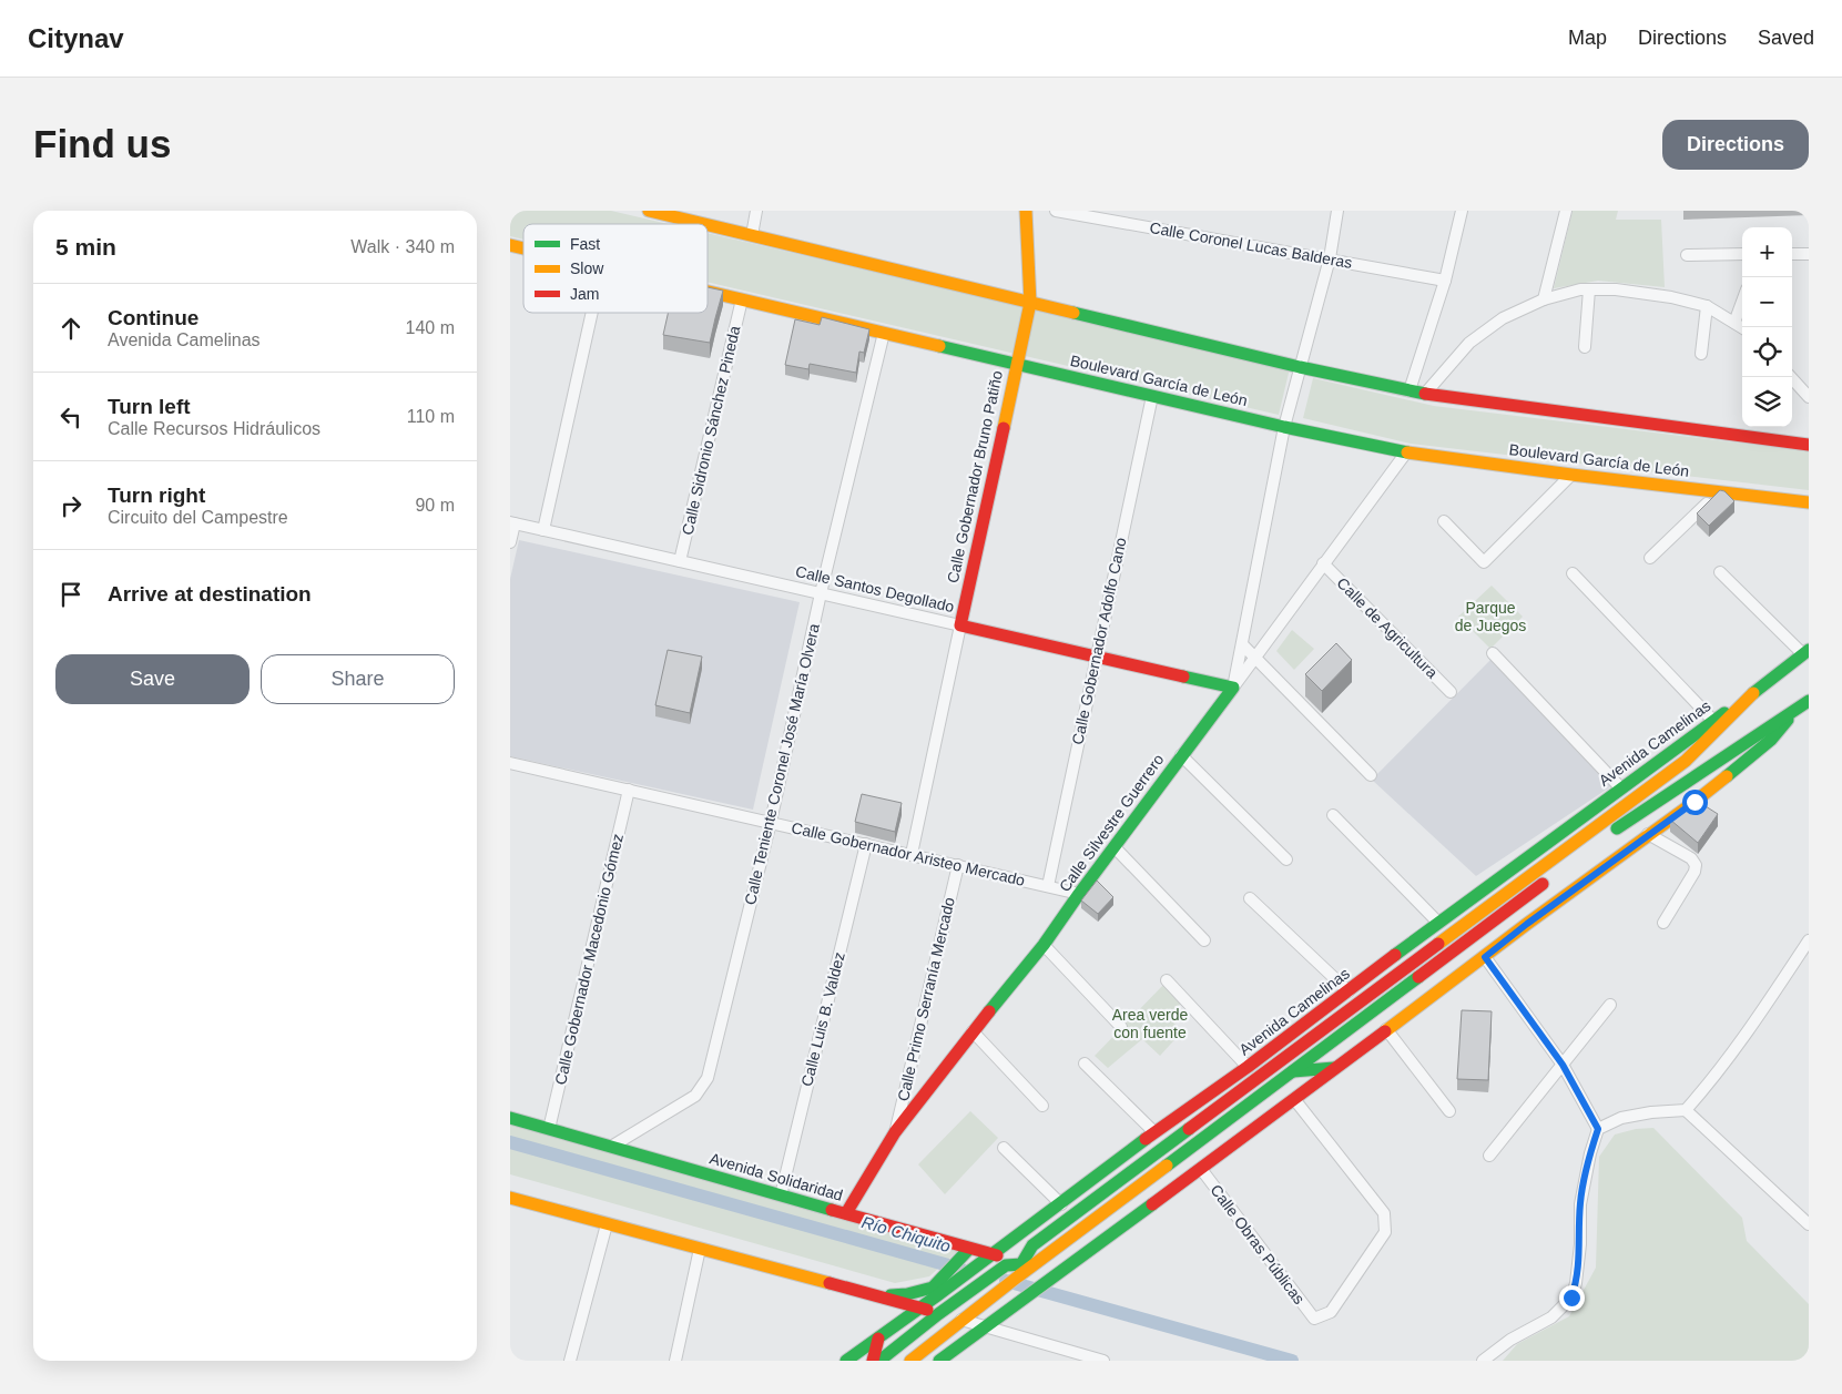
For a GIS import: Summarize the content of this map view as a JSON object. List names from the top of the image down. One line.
{"streets":{"main road":["Boulevard García de León","Calle Gobernador Bruno Patiño","Calle Santos Degollado","Avenida Camelinas","Calle Silvestre Guerrero","Avenida Solidaridad"],"street":["Calle Coronel Lucas Balderas","Calle Sidronio Sánchez Pineda","Calle de Agricultura","Calle Gobernador Adolfo Cano","Calle Teniente Coronel José María Olvera","Calle Gobernador Aristeo Mercado","Calle Gobernador Macedonio Gómez","Calle Primo Serranía Mercado","Calle Luis B. Valdez","Calle Obras Públicas"]},"crossings":[["Boulevard García de León","Calle Sidronio Sánchez Pineda"],["Boulevard García de León","Calle Gobernador Bruno Patiño"],["Boulevard García de León","Calle Gobernador Adolfo Cano"],["Boulevard García de León","Calle Teniente Coronel José María Olvera"],["Boulevard García de León","Calle Silvestre Guerrero"],["Calle Sidronio Sánchez Pineda","Calle Santos Degollado"],["Calle Gobernador Bruno Patiño","Calle Santos Degollado"],["Calle Gobernador Bruno Patiño","Calle Gobernador Aristeo Mercado"],["Calle Santos Degollado","Calle Gobernador Adolfo Cano"],["Calle Santos Degollado","Calle Teniente Coronel José María Olvera"],["Calle Santos Degollado","Calle Silvestre Guerrero"],["Calle de Agricultura","Calle Silvestre Guerrero"],["Calle Gobernador Adolfo Cano","Calle Gobernador Aristeo Mercado"],["Avenida Camelinas","Avenida Solidaridad"],["Calle Teniente Coronel José María Olvera","Calle Gobernador Aristeo Mercado"],["Calle Teniente Coronel José María Olvera","Avenida Solidaridad"],["Calle Silvestre Guerrero","Calle Gobernador Aristeo Mercado"],["Calle Silvestre Guerrero","Calle Primo Serranía Mercado"],["Calle Silvestre Guerrero","Avenida Solidaridad"],["Calle Gobernador Aristeo Mercado","Calle Gobernador Macedonio Gómez"],["Calle Gobernador Aristeo Mercado","Calle Primo Serranía Mercado"],["Calle Gobernador Aristeo Mercado","Calle Luis B. Valdez"],["Calle Gobernador Macedonio Gómez","Avenida Solidaridad"],["Calle Luis B. Valdez","Avenida Solidaridad"]],"water":["Río Chiquito"],"parks":["Parque de Juegos","Area verde con fuente"],"legend":["Fast","Slow","Jam"],"page":{"header":"Citynav","nav":["Map","Directions","Saved"],"buttons":["Directions",["Save","Share"]],"title":"Find us","heading":["5 min","Walk · 340 m"],"map_buttons":["+","−"],"list":[["Continue","Avenida Camelinas","140 m"],["Turn left","Calle Recursos Hidráulicos","110 m"],["Turn right","Circuito del Campestre","90 m"],"Arrive at destination"]}}
